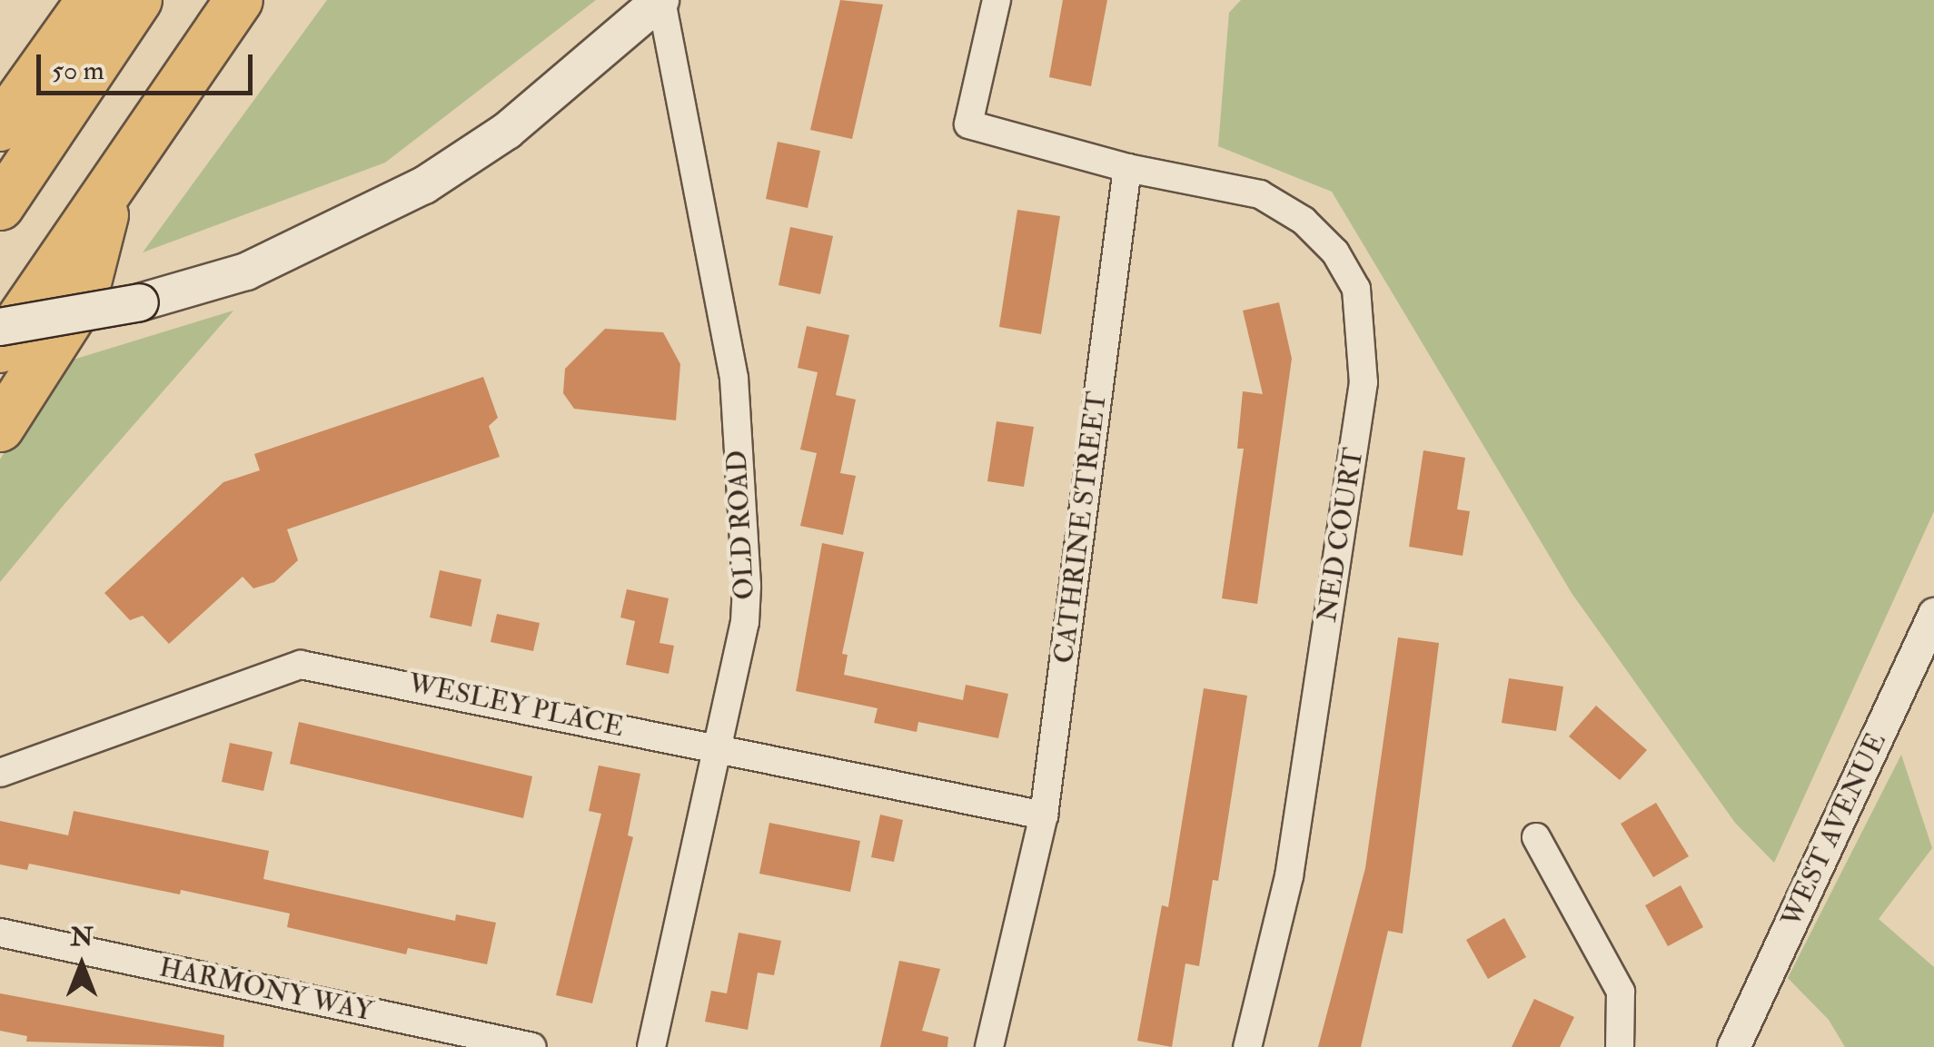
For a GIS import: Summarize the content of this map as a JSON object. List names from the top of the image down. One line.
{"streets":{"street":["OLD ROAD","CATHRINE STREET","NED COURT","WESLEY PLACE","WEST AVENUE","HARMONY WAY"]},"crossings":[["OLD ROAD","WESLEY PLACE"],["CATHRINE STREET","NED COURT"],["CATHRINE STREET","WESLEY PLACE"]],"scale_bar":"50 m","north":"top"}
